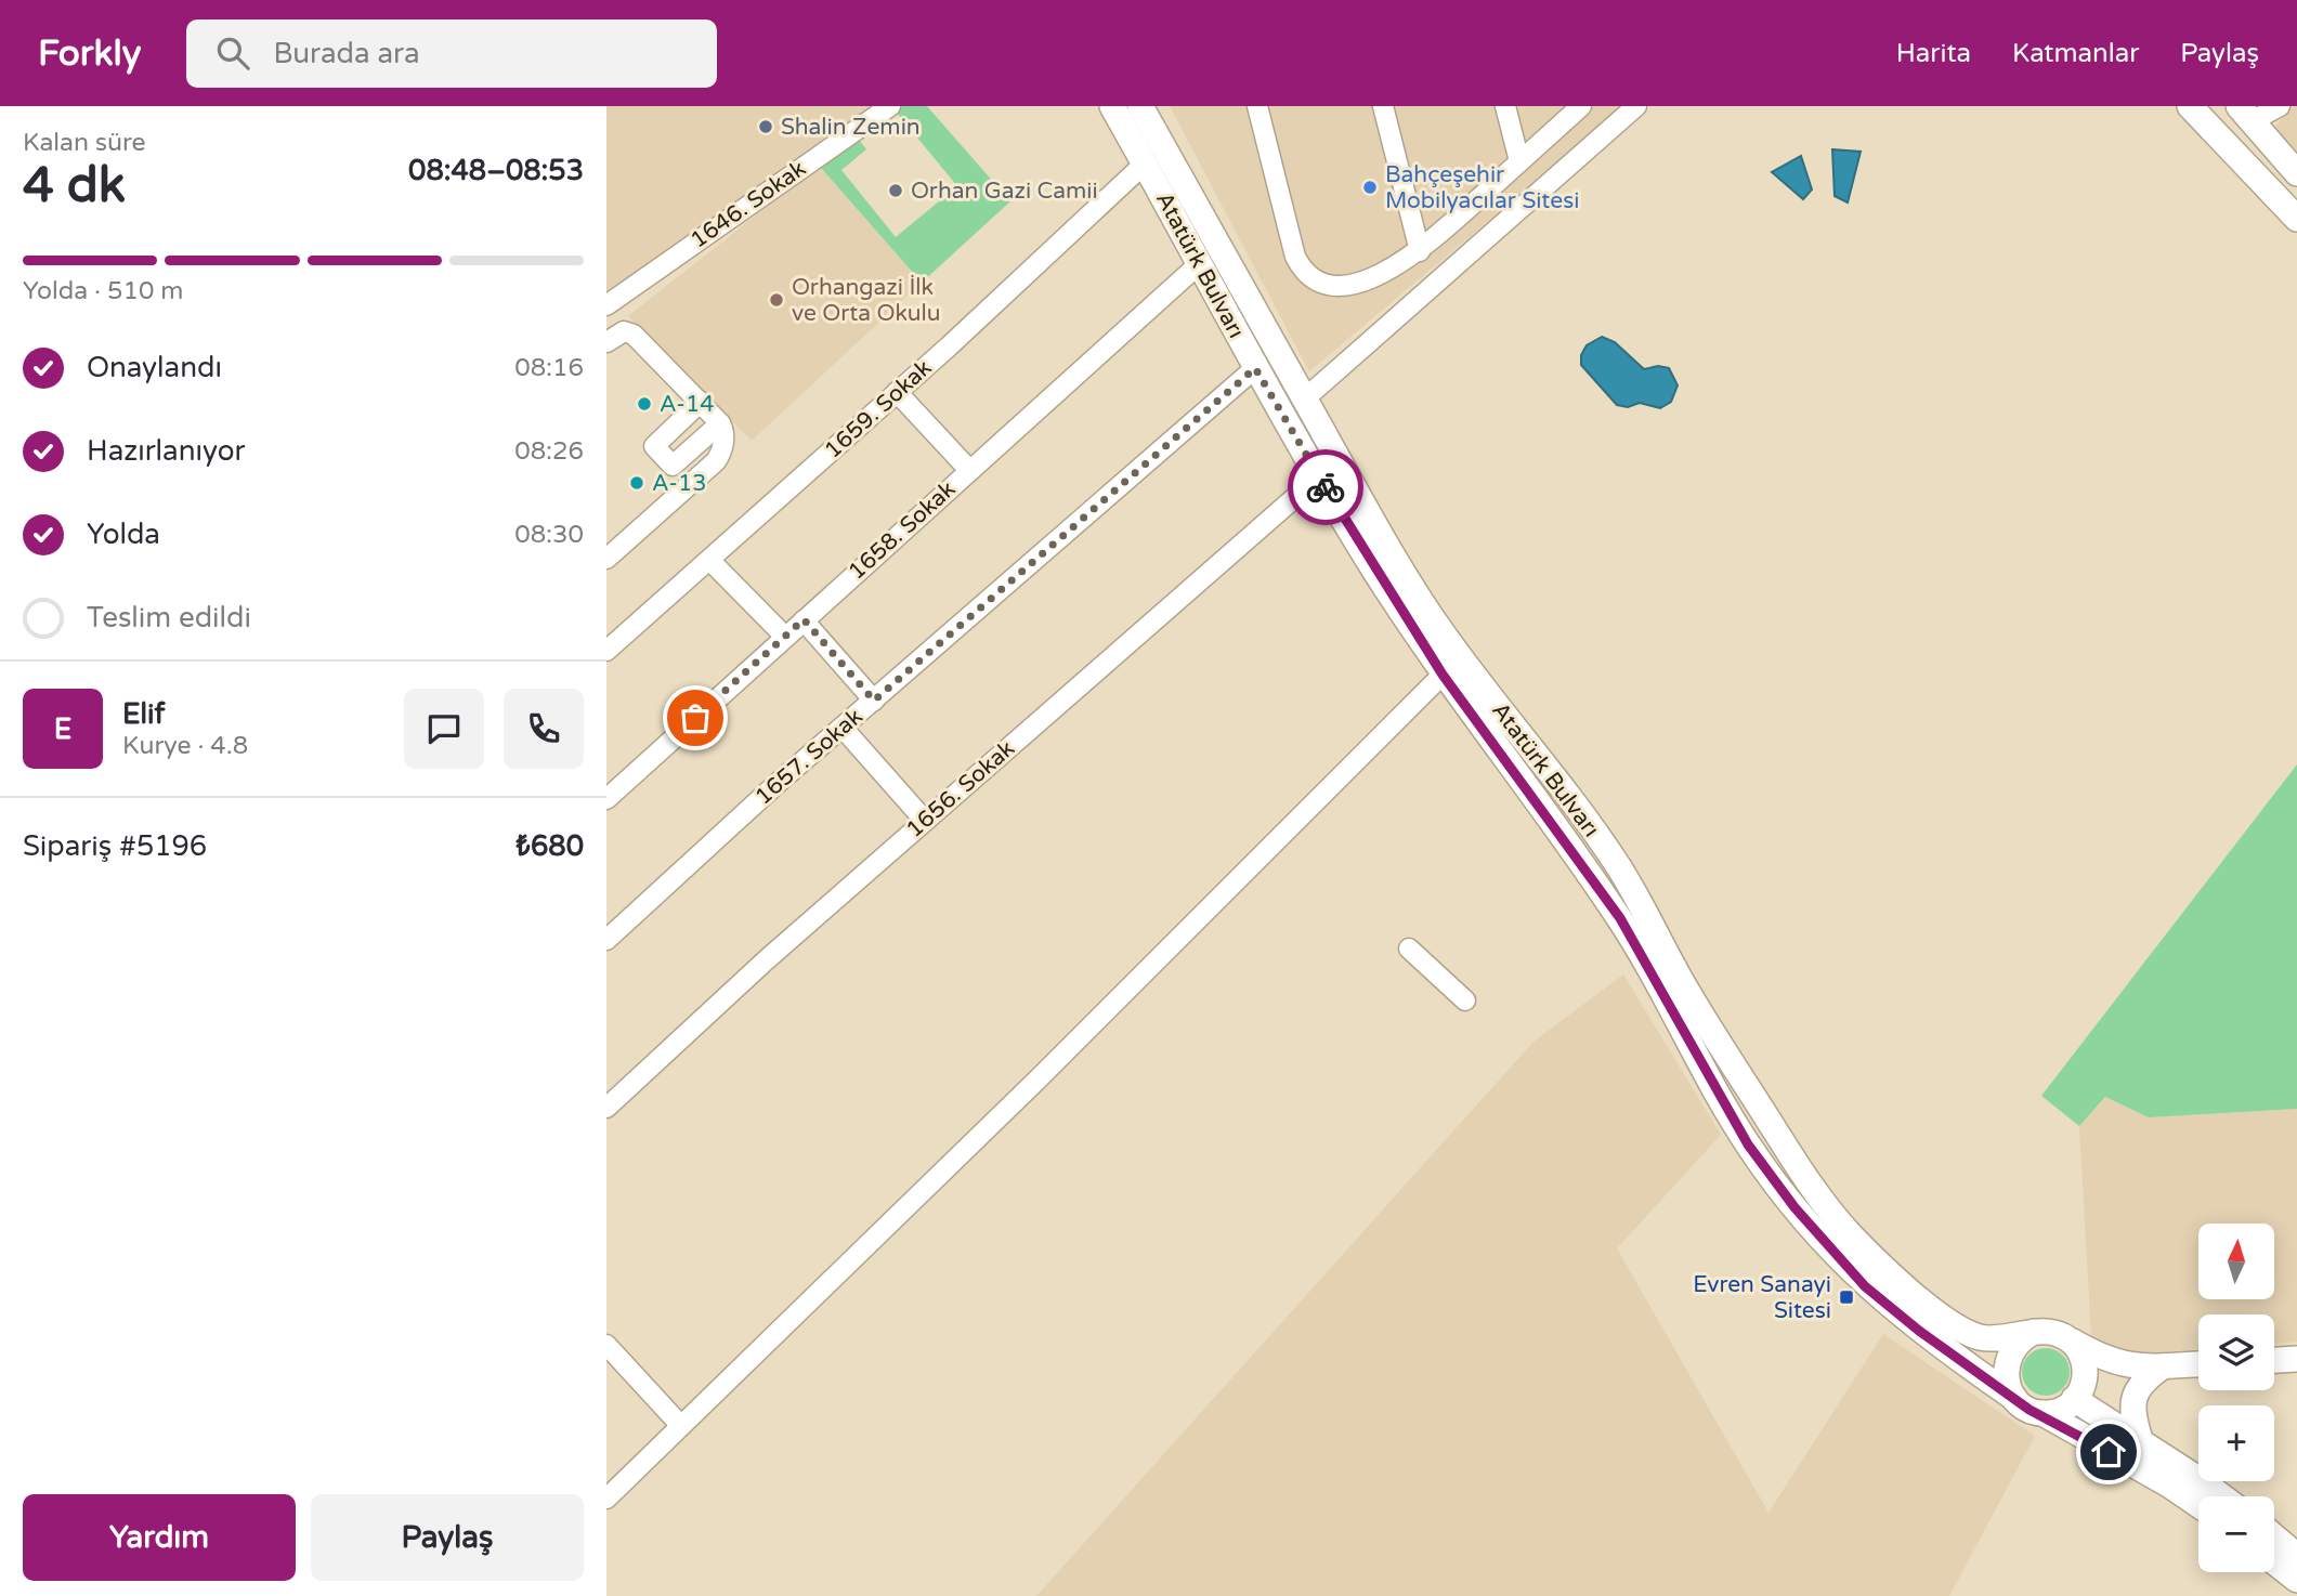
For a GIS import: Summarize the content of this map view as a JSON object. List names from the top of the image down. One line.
{"streets":{"main road":["Atatürk Bulvarı"],"street":["1646. Sokak","1659. Sokak","1658. Sokak","1657. Sokak","1656. Sokak"]},"crossings":[["Atatürk Bulvarı","1659. Sokak"],["Atatürk Bulvarı","1658. Sokak"],["Atatürk Bulvarı","1657. Sokak"],["Atatürk Bulvarı","1656. Sokak"]],"places":{"other":["Shalin Zemin","Bahçeşehir Mobilyacılar Sitesi","Orhan Gazi Camii","Orhangazi İlk ve Orta Okulu","A-14","A-13"],"transit":["Evren Sanayi Sitesi"]},"north":"top","page":{"header":"Forkly","search":"Burada ara","nav":["Harita","Katmanlar","Paylaş"],"heading":["4 dk","Kalan süre","08:48–08:53"],"panel":["Elif","Kurye · 4.8","Sipariş #5196","₺680"],"bar":"Yolda · 510 m","list":[["Onaylandı","08:16"],["Hazırlanıyor","08:26"],["Yolda","08:30"],"Teslim edildi"],"round":"E","map_buttons":["+","−"],"buttons":["Yardım","Paylaş"]}}
